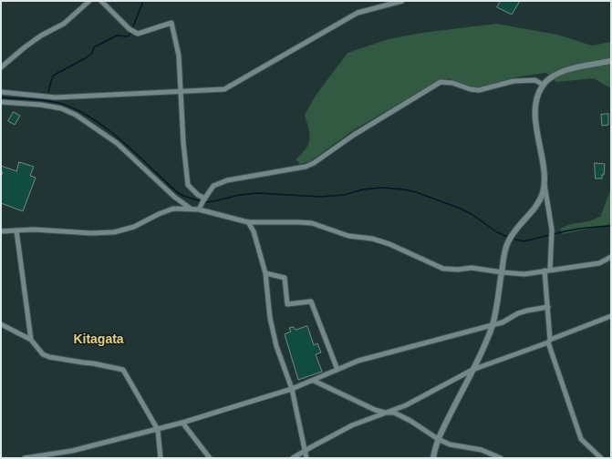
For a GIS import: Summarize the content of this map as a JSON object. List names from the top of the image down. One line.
{"districts":["Kitagata"]}
